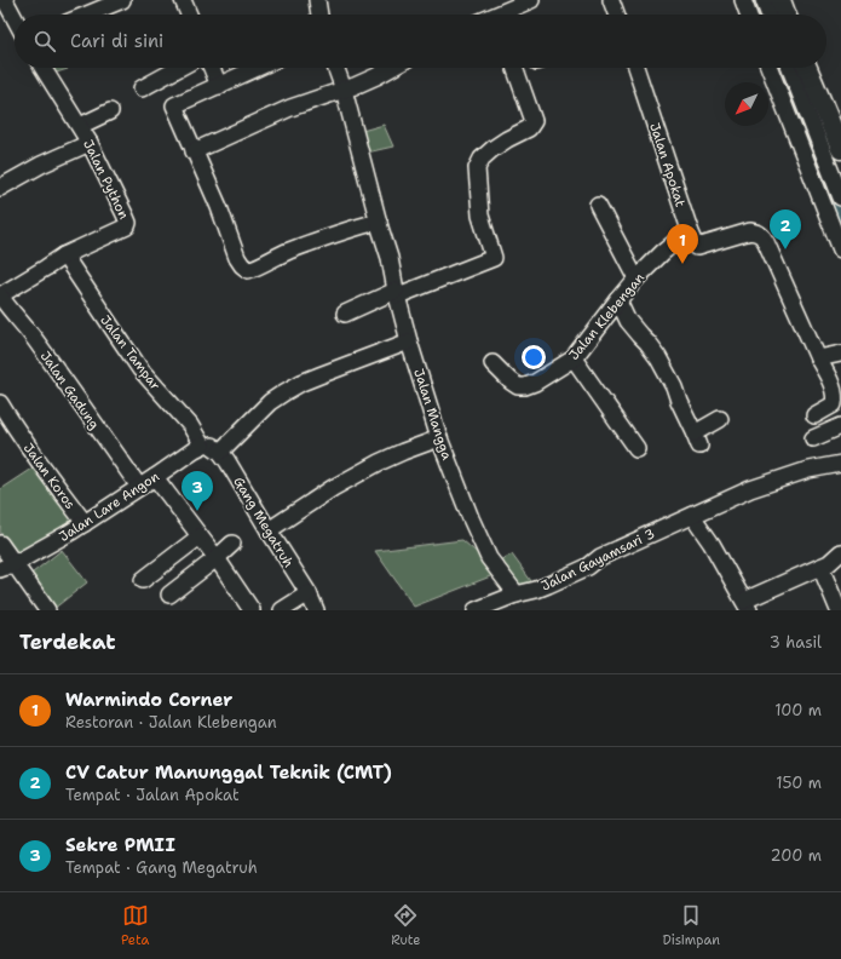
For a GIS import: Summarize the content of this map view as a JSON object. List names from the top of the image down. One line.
{"streets":{"street":["Jalan Apokat","Jalan Python","Jalan Klebengan","Jalan Tampar","Jalan Gadung","Jalan Mangga","Jalan Koros","Jalan Lare Angon","Gang Megatruh","Jalan Gayamsari 3"]},"crossings":[["Jalan Apokat","Jalan Klebengan"],["Jalan Python","Jalan Tampar"],["Jalan Python","Jalan Gadung"],["Jalan Tampar","Jalan Lare Angon"],["Jalan Gadung","Jalan Lare Angon"],["Jalan Mangga","Jalan Gayamsari 3"],["Jalan Koros","Jalan Lare Angon"]],"north":"bottom left","page":{"search":"Cari di sini","pins":["2","1","3"],"heading":["Terdekat","3 hasil"],"list":[{"mark":"1","name":"Warmindo Corner","note":"Restoran · Jalan Klebengan","value":"100 m"},{"mark":"2","name":"CV Catur Manunggal Teknik (CMT)","note":"Tempat · Jalan Apokat","value":"150 m"},{"mark":"3","name":"Sekre PMII","note":"Tempat · Gang Megatruh","value":"200 m"}],"nav":["Peta","Rute","Disimpan"]}}
